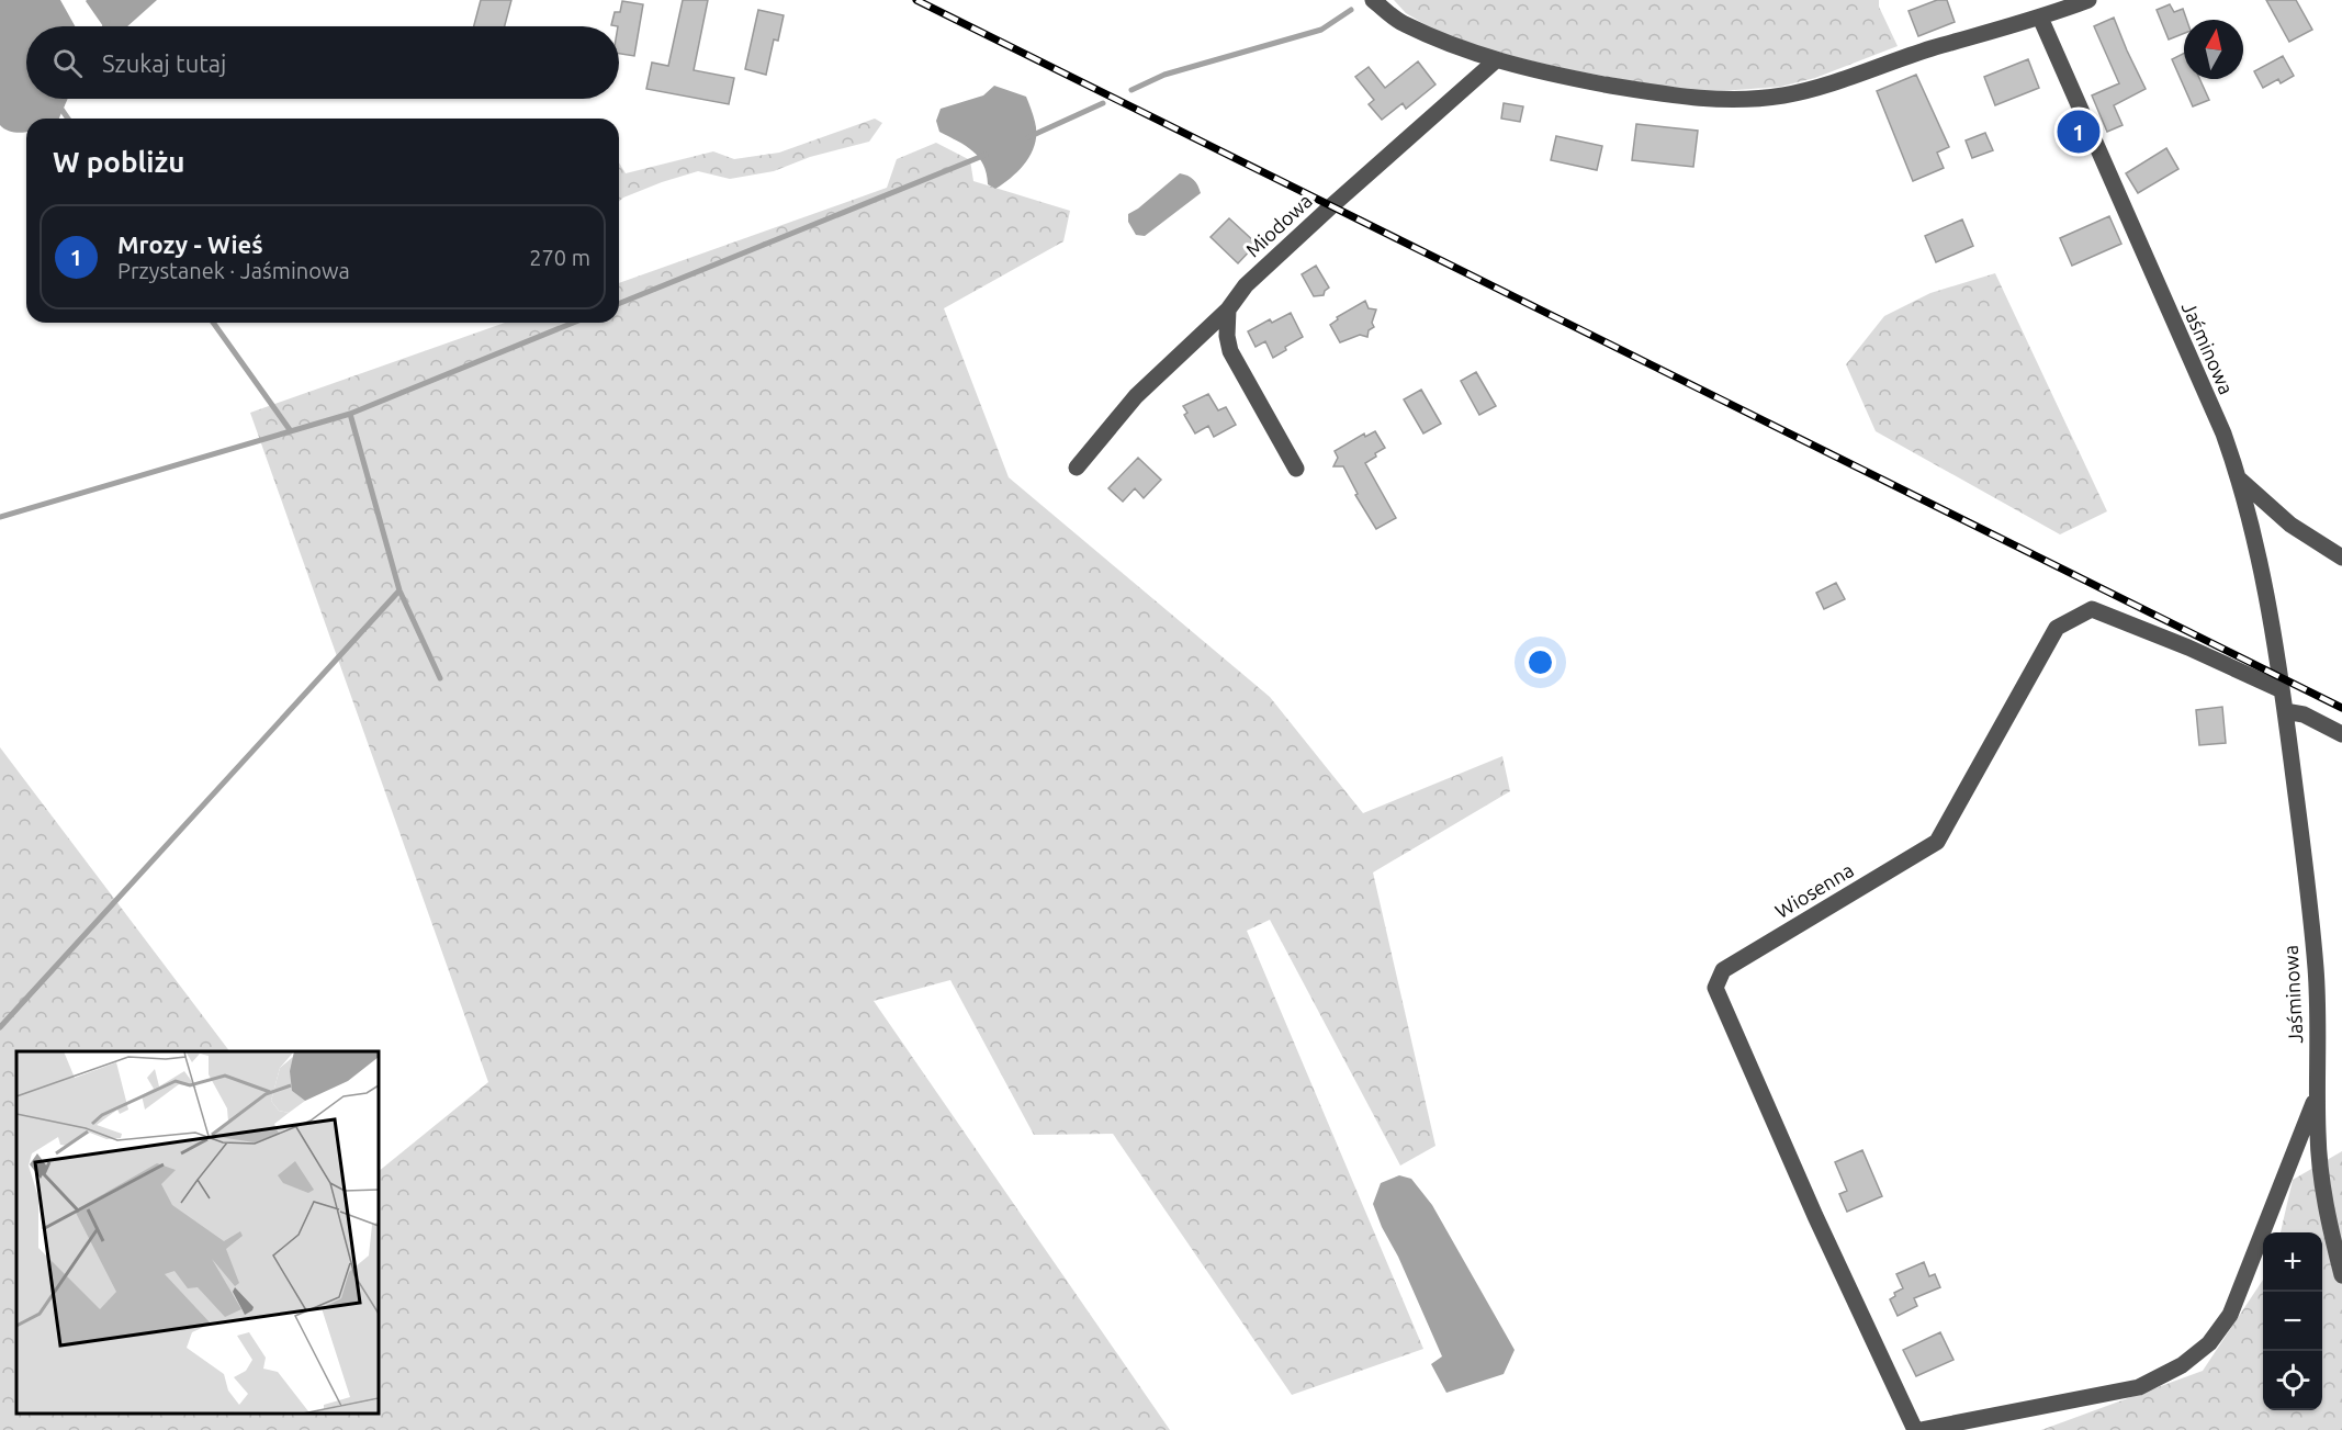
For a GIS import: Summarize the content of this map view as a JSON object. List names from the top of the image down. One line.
{"streets":{"street":["Miodowa","Jaśminowa","Wiosenna"]},"crossings":[["Jaśminowa","Wiosenna"]],"north":"top","page":{"search":"Szukaj tutaj","pins":"1","heading":"W pobliżu","list":[{"mark":"1","name":"Mrozy - Wieś","note":"Przystanek · Jaśminowa","value":"270 m"}],"map_buttons":["+","−"]}}
